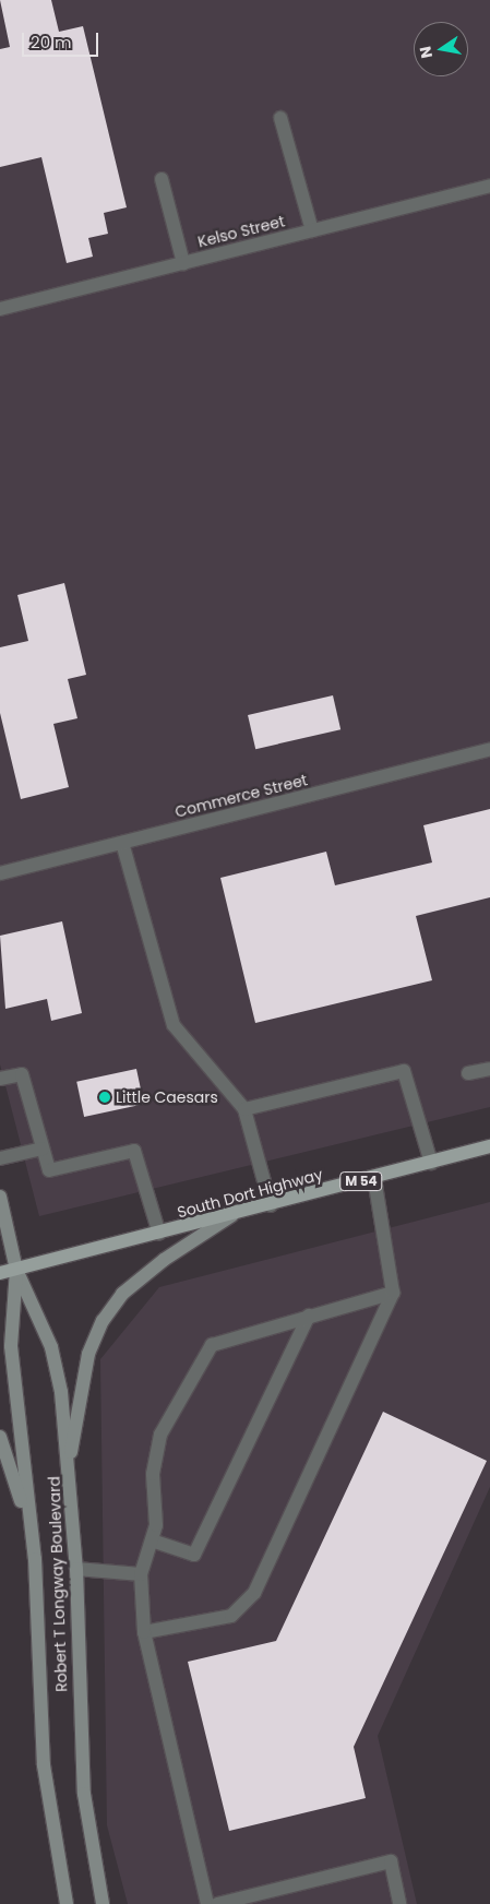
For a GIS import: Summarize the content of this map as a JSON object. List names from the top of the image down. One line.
{"streets":{"main road":["M 54","South Dort Highway"],"street":["Kelso Street","Commerce Street","Robert T Longway Boulevard"]},"crossings":[["M 54","South Dort Highway"],["M 54","Robert T Longway Boulevard"],["South Dort Highway","Robert T Longway Boulevard"]],"places":["Little Caesars"],"scale_bar":"20 m","north":"left"}
